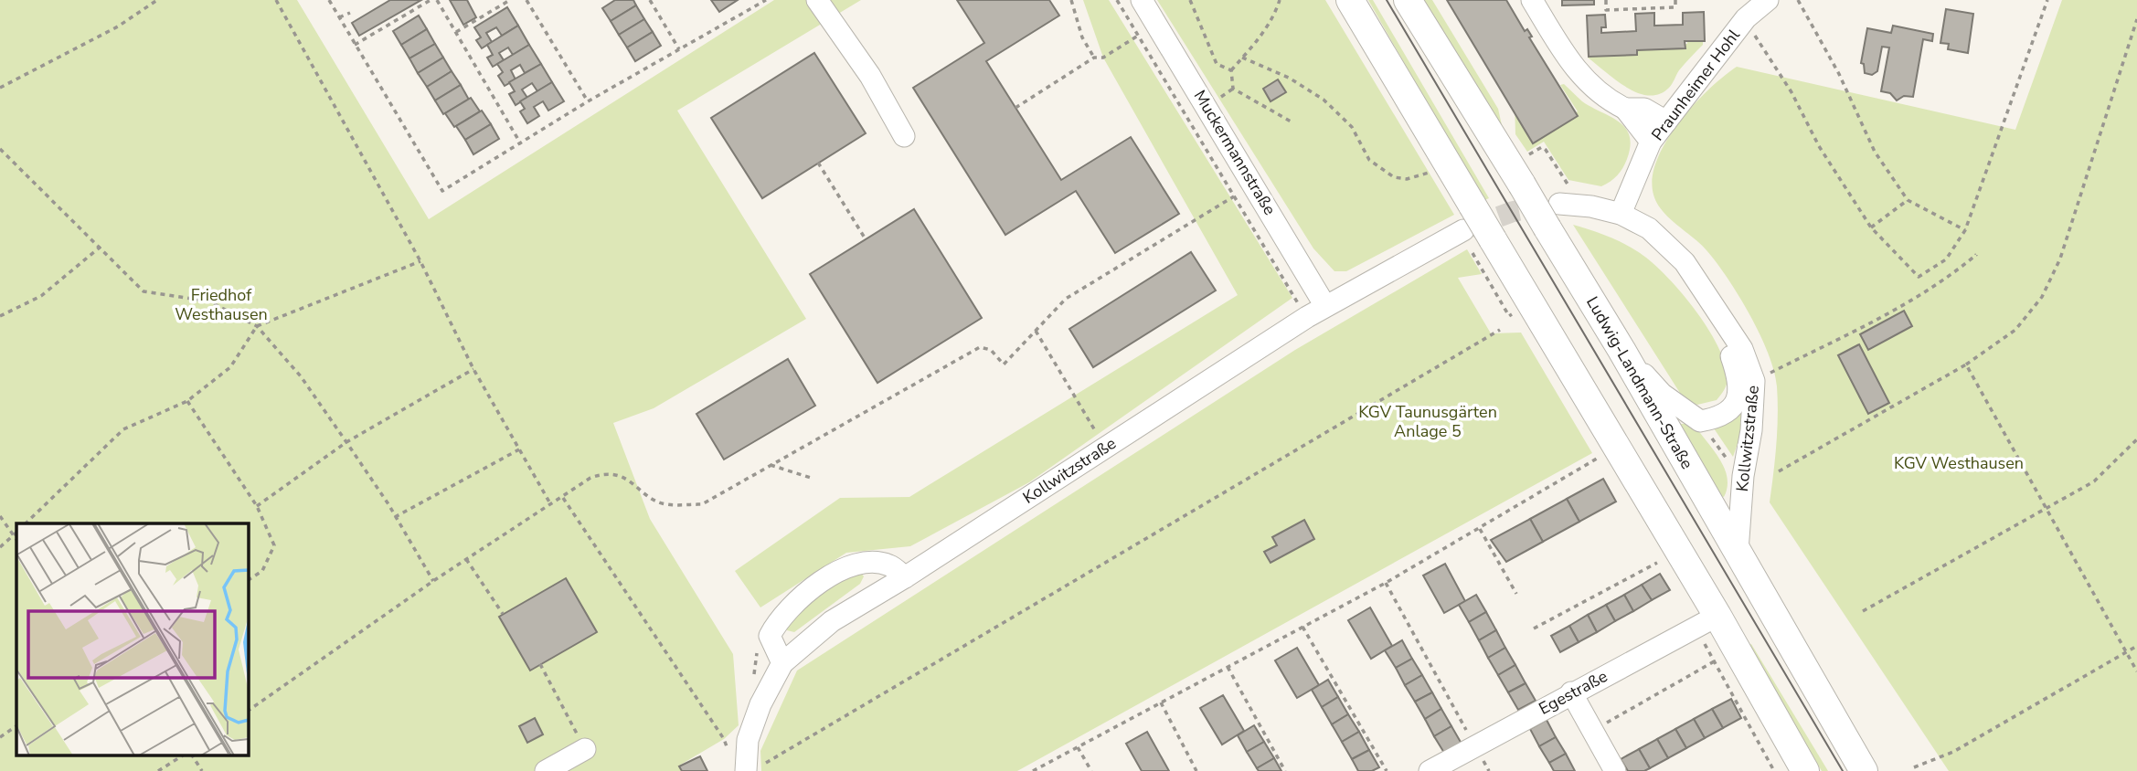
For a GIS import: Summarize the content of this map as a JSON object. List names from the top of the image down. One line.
{"streets":{"main road":["Ludwig-Landmann-Straße"],"street":["Praunheimer Hohl","Muckermannstraße","Kollwitzstraße","Egestraße"]},"crossings":[["Praunheimer Hohl","Kollwitzstraße"],["Muckermannstraße","Kollwitzstraße"],["Ludwig-Landmann-Straße","Kollwitzstraße"]],"parks":["Friedhof Westhausen","KGV Taunusgärten Anlage 5","KGV Westhausen"]}
